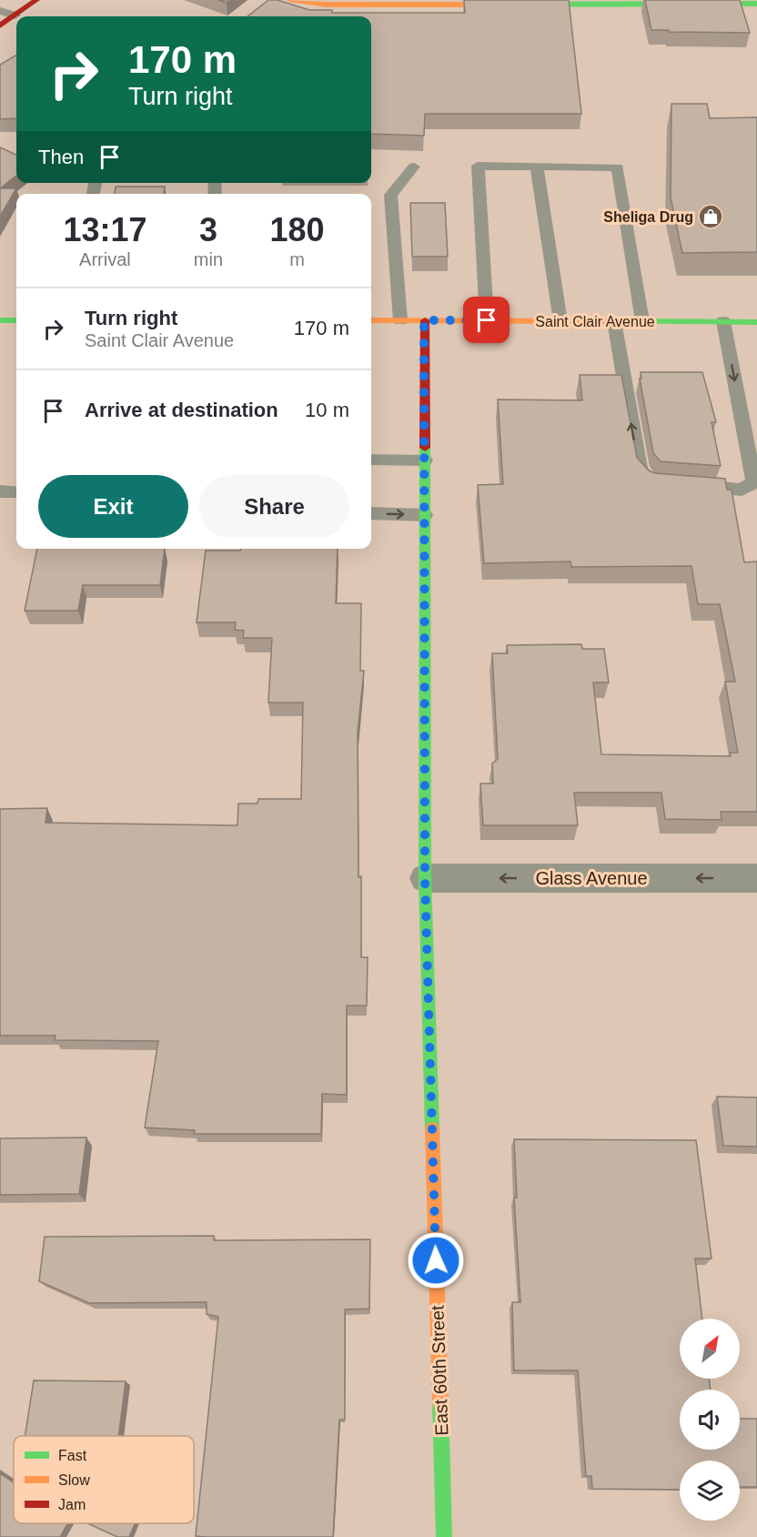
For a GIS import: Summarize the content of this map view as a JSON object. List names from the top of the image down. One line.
{"streets":{"street":["Saint Clair Avenue","Glass Avenue","East 60th Street"]},"crossings":[["Saint Clair Avenue","East 60th Street"],["Glass Avenue","East 60th Street"]],"one_way":["Glass Avenue"],"places":{"shop":["Sheliga Drug"]},"legend":["Fast","Slow","Jam"],"north":"top right","page":{"turn":["170 m","Turn right"],"then":"Then","eta":["13:17","Arrival","3","min","180","m"],"list":[{"name":"Turn right","note":"Saint Clair Avenue","value":"170 m"},{"name":"Arrive at destination","value":"10 m"}],"buttons":["Exit","Share"]}}
